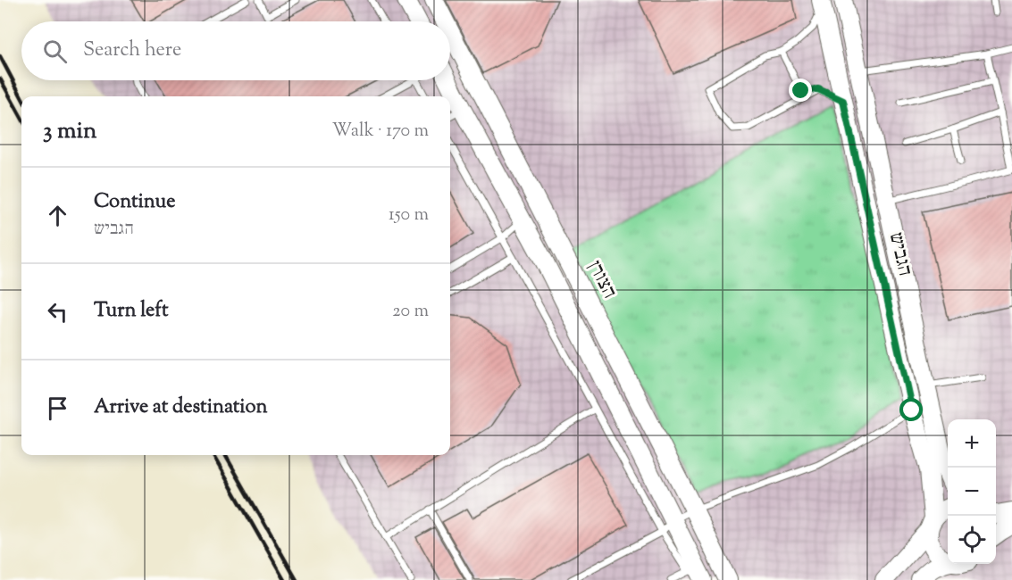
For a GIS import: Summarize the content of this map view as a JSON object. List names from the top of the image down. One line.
{"streets":{"street":["הגביש","הצורן"]},"page":{"search":"Search here","heading":["3 min","Walk · 170 m"],"list":[["Continue","הגביש","150 m"],["Turn left","20 m"],"Arrive at destination"],"map_buttons":["+","−"]}}
